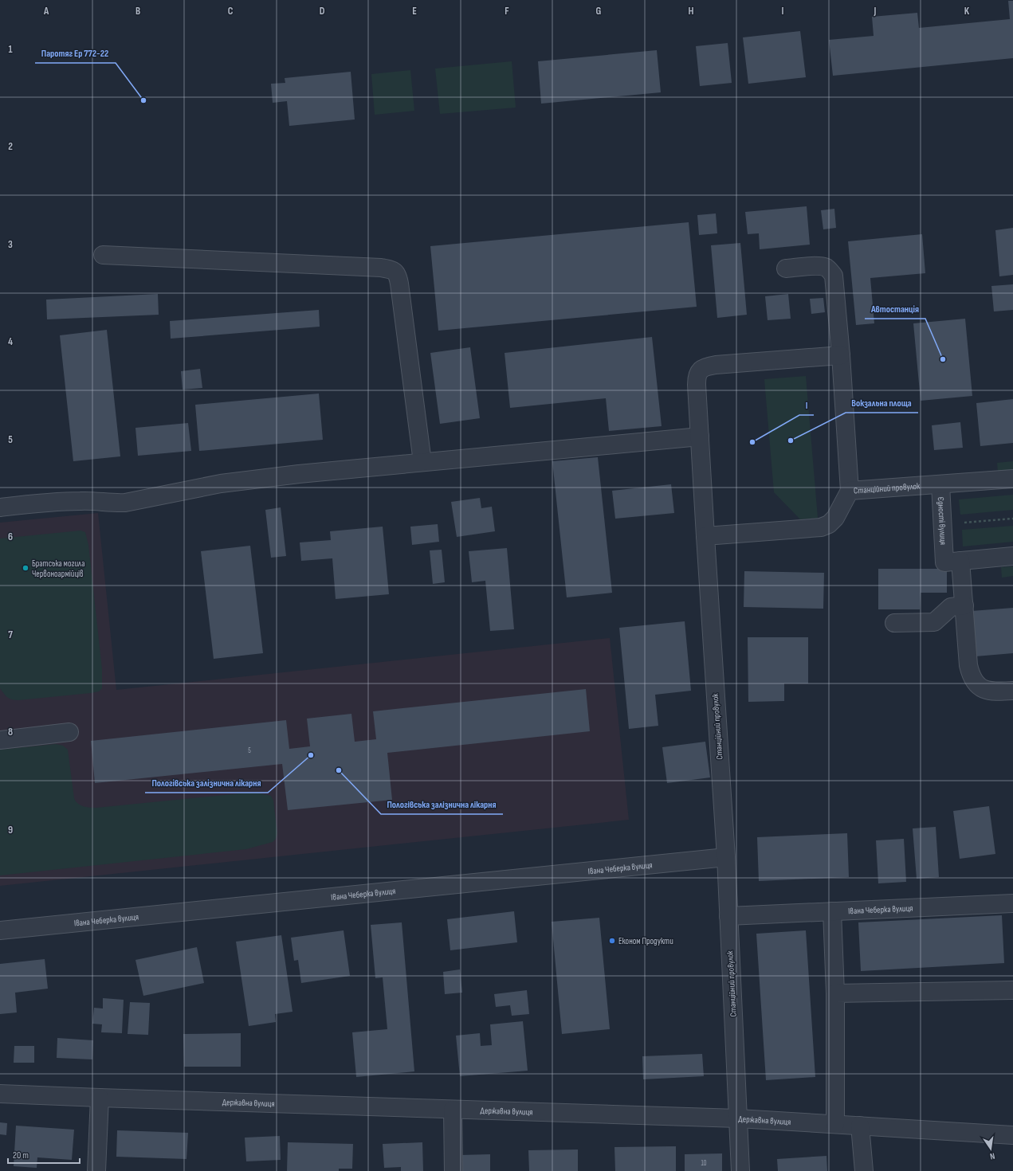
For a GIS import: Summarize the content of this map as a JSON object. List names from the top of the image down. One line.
{"streets":{"street":["Станційний провулок","Єдності вулиця","Івана Чеберка вулиця","Державна вулиця"]},"crossings":[["Станційний провулок","Єдності вулиця"],["Станційний провулок","Івана Чеберка вулиця"],["Станційний провулок","Державна вулиця"]],"places":["Паротяг Ер 772-22","Автостанція","Вокзальна площа","І","Братська могила Червоноармійців","Пологівська залізнична лікарня","Пологiвська залiзнична лiкарня","Економ Продукти"],"house_numbers":["5","10"],"scale_bar":"20 m","north":"bottom","grid":{"columns":["A","B","C","D","E","F","G","H","I","J","K"],"rows":["1","2","3","4","5","6","7","8","9"]}}
